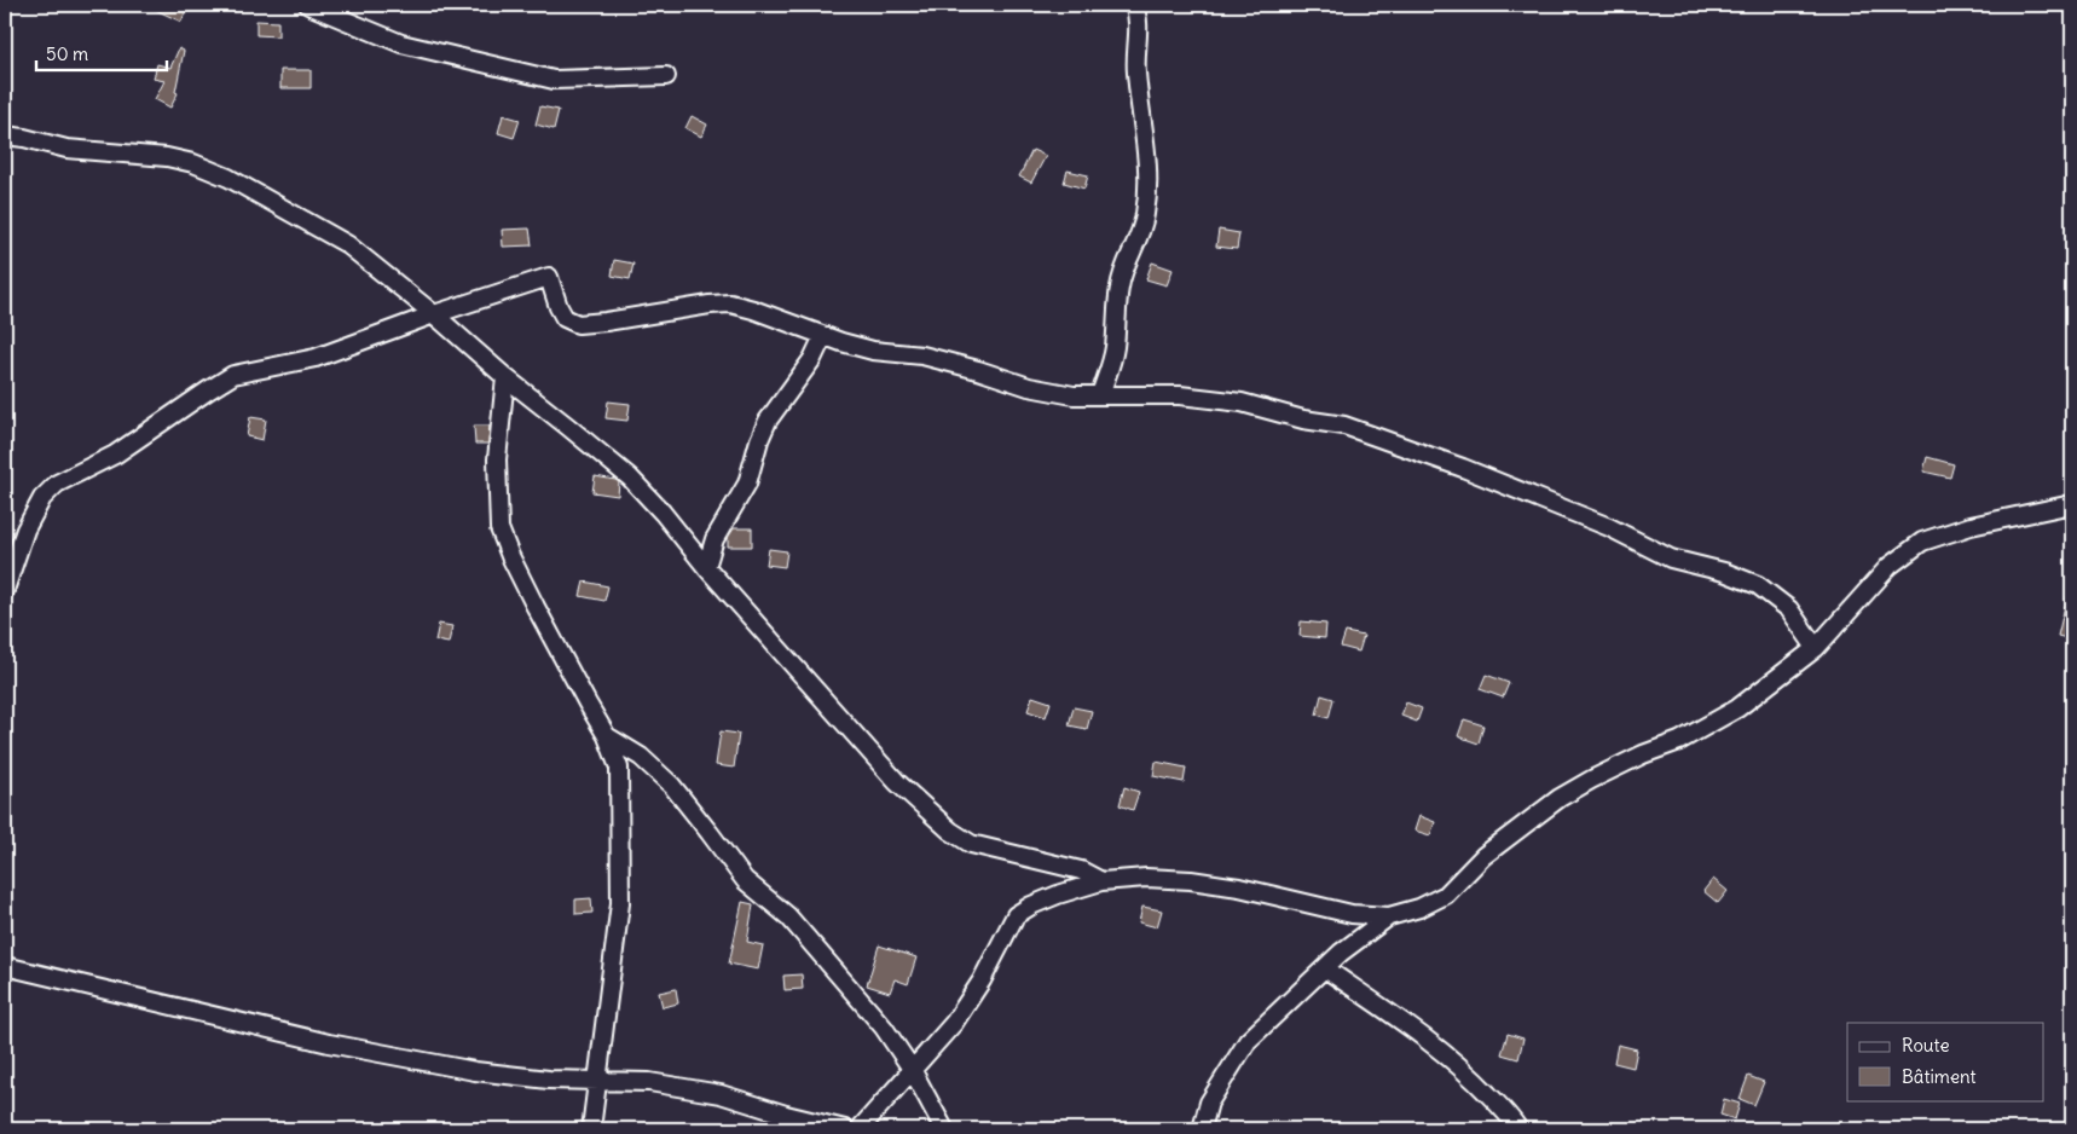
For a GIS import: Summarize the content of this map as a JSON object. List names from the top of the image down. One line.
{"legend":["Route","Bâtiment"],"scale_bar":"50 m"}
